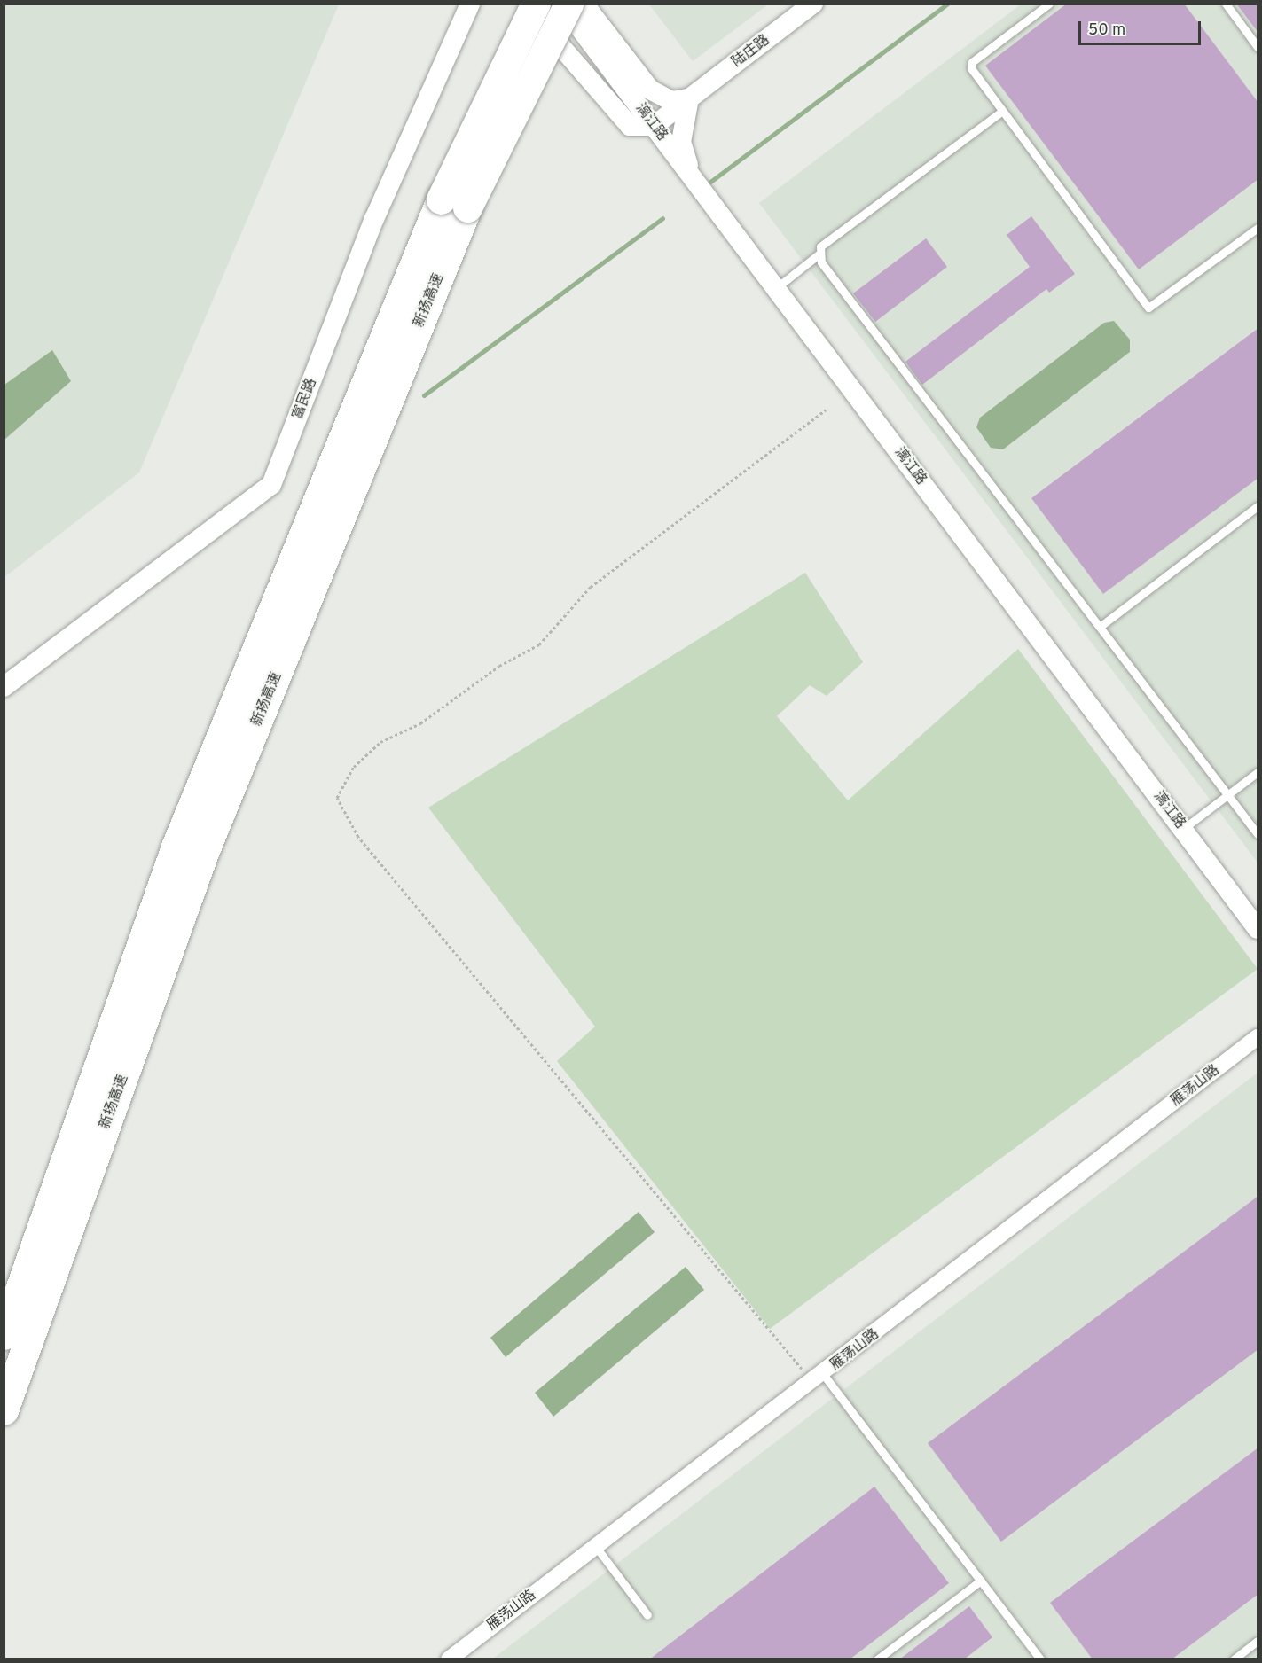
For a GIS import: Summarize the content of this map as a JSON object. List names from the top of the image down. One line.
{"streets":{"highway":["新扬高速"],"street":["陆庄路","漓江路","富民路","雁荡山路"]},"crossings":[["陆庄路","漓江路"]],"scale_bar":"50 m"}
